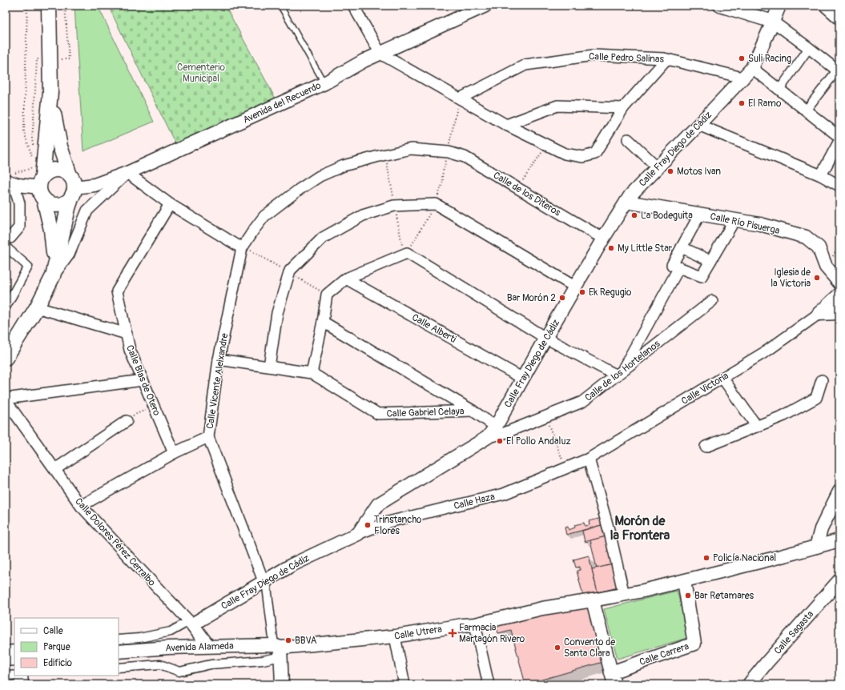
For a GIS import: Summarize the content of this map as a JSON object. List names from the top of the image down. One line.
{"streets":{"street":["Calle Pedro Salinas","Avenida del Recuerdo","Calle Fray Diego de Cádiz","Calle de los Diteros","Calle Río Pisuerga","Calle Alberti","Calle de los Hortelanos","Calle Blas de Otero","Calle Vicente Aleixandre","Calle Victoria","Calle Gabriel Celaya","Calle Haza","Calle Dolores Pérez Cerralbo","Calle Utrera","Calle Sagasta","Avenida Alameda","Calle Carrera"]},"crossings":[["Calle Pedro Salinas","Calle Fray Diego de Cádiz"],["Calle Fray Diego de Cádiz","Calle de los Diteros"],["Calle Fray Diego de Cádiz","Calle Río Pisuerga"],["Calle Fray Diego de Cádiz","Calle Alberti"],["Calle Fray Diego de Cádiz","Calle de los Hortelanos"],["Calle Fray Diego de Cádiz","Calle Vicente Aleixandre"],["Calle Fray Diego de Cádiz","Calle Haza"],["Calle Fray Diego de Cádiz","Calle Dolores Pérez Cerralbo"],["Calle de los Diteros","Calle Vicente Aleixandre"],["Calle Vicente Aleixandre","Calle Gabriel Celaya"],["Calle Victoria","Calle Haza"],["Calle Dolores Pérez Cerralbo","Avenida Alameda"],["Calle Utrera","Avenida Alameda"]],"districts":["Morón de la Frontera"],"parks":["Cementerio Municipal"],"places":{"other":["Suli Racing","El Ramo","Motos Ivan","La Bodeguita","My Little Star","Iglesia de la Victoria","Ek Regugio","Bar Morón 2","El Pollo Andaluz","Trinstancho Flores","Policía Nacional","Bar Retamares","BBVA","Convento de Santa Clara"],"health":["Farmacia Martagón Rivero"]},"legend":["Calle","Parque","Edificio"]}
